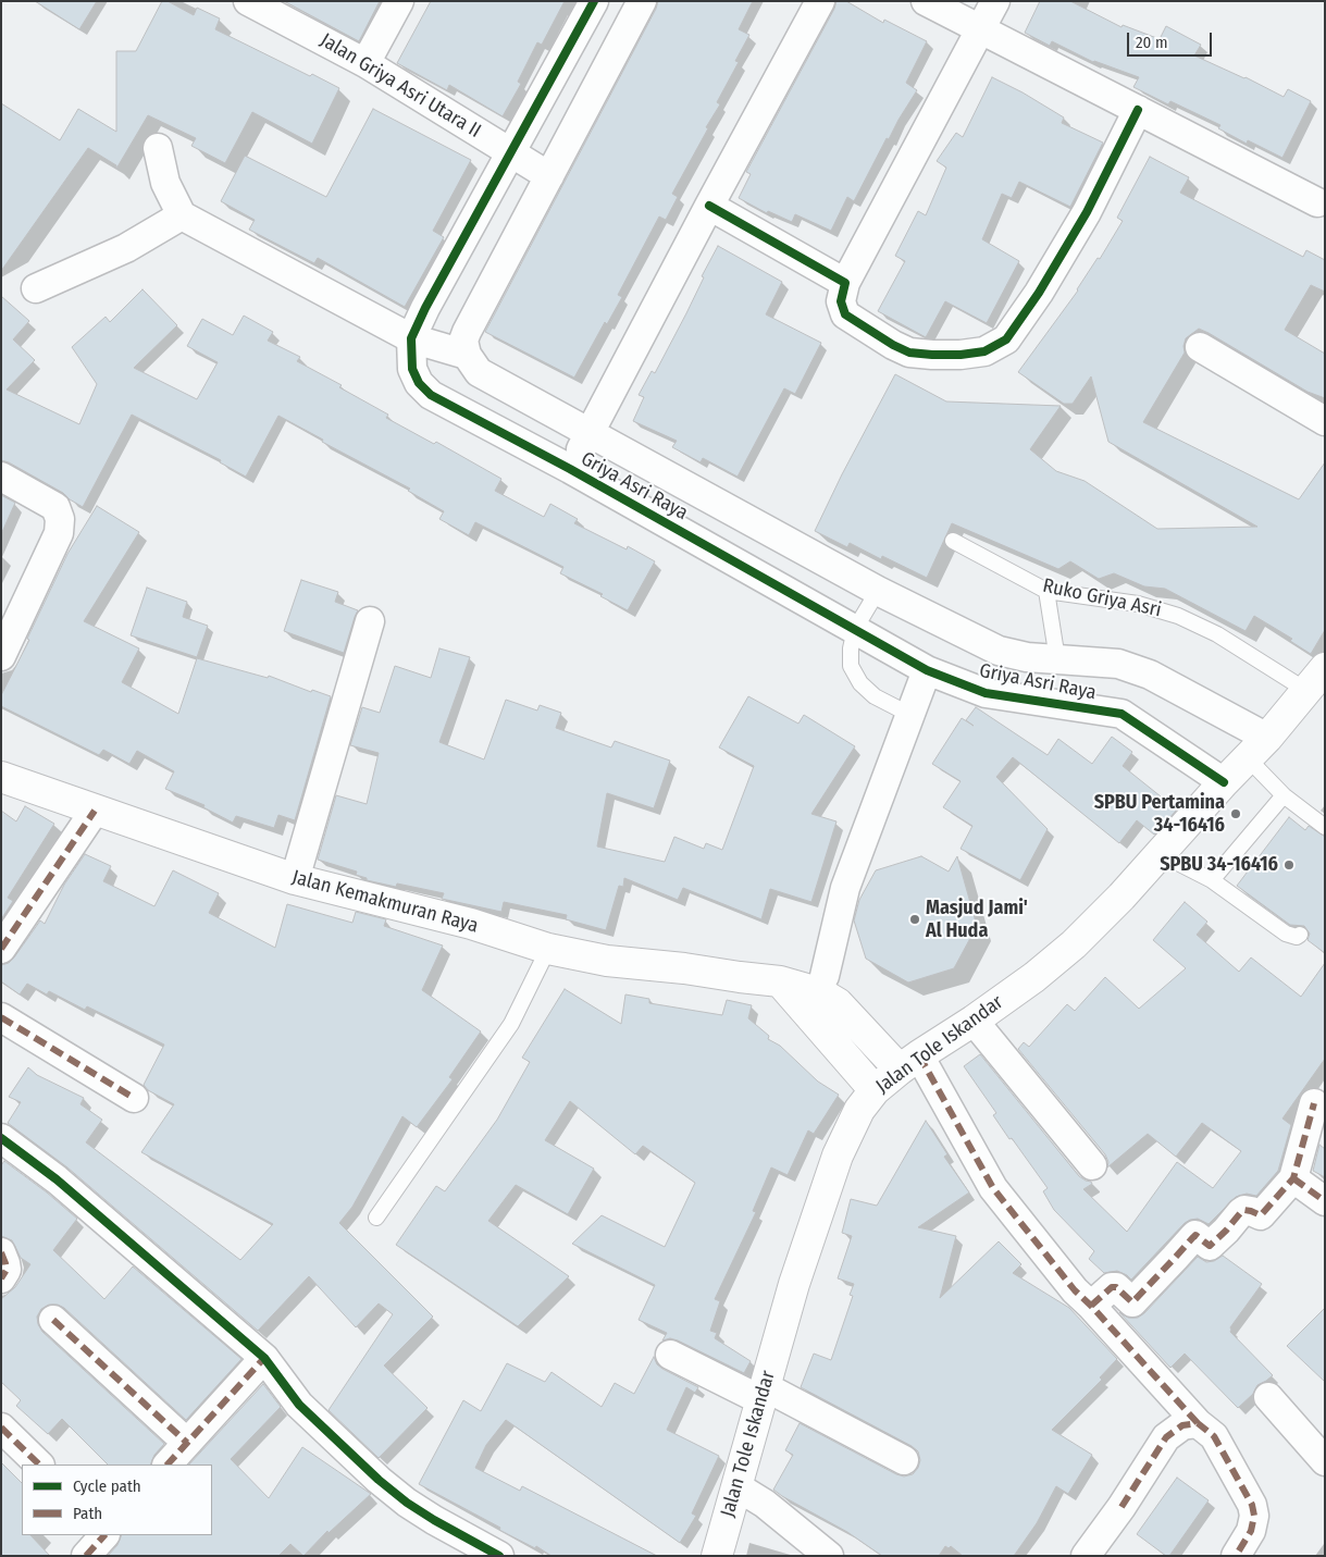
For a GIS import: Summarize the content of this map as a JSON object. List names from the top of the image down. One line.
{"streets":{"main road":["Jalan Kemakmuran Raya","Jalan Tole Iskandar"],"street":["Jalan Griya Asri Utara II","Griya Asri Raya"],"lane":["Ruko Griya Asri"]},"crossings":[["Jalan Griya Asri Utara II","Griya Asri Raya"],["Griya Asri Raya","Jalan Tole Iskandar"],["Ruko Griya Asri","Jalan Tole Iskandar"],["Jalan Kemakmuran Raya","Jalan Tole Iskandar"]],"places":["SPBU Pertamina 34-16416","SPBU 34-16416","Masjud Jami' Al Huda"],"legend":["Cycle path","Path"],"scale_bar":"20 m"}
